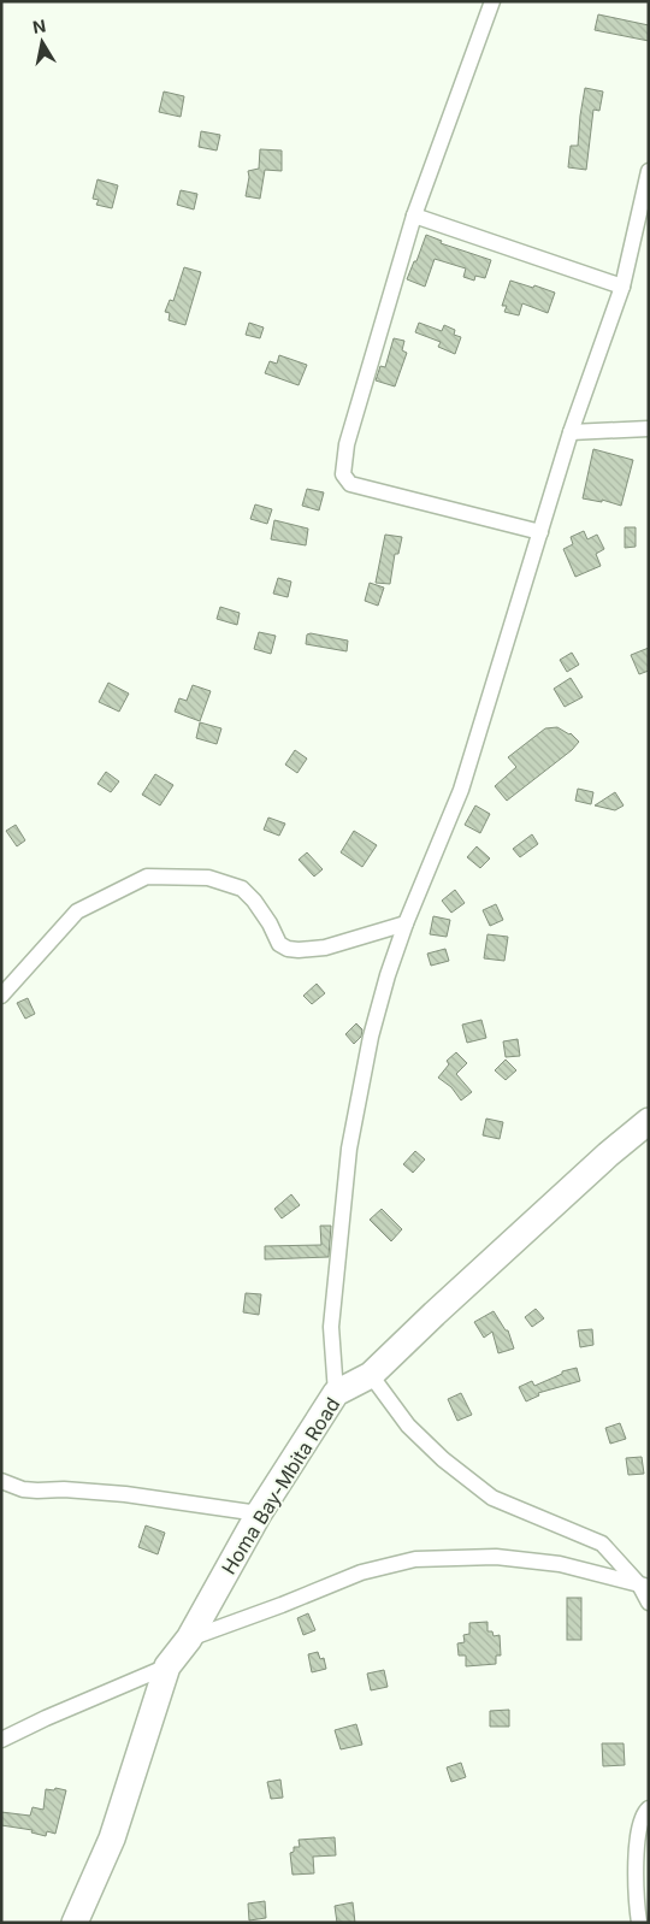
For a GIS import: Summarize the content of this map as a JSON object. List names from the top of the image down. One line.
{"streets":{"highway":["Homa Bay-Mbita Road"]},"north":"top"}
